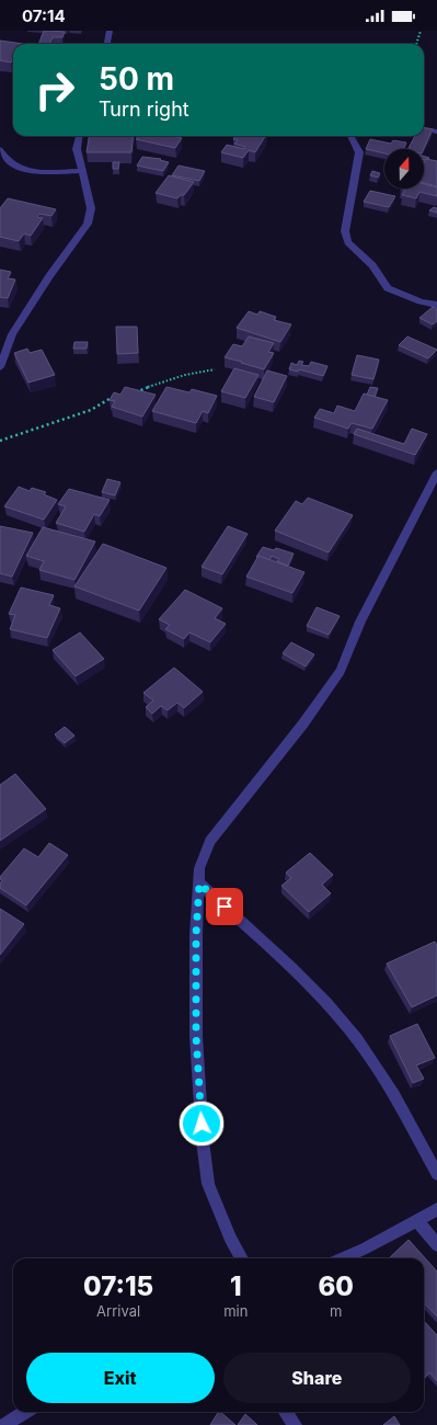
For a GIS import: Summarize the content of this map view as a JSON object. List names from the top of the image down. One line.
{"north":"top","page":{"status":"07:14","turn":["50 m","Turn right"],"eta":["07:15","Arrival","1","min","60","m"],"buttons":["Exit","Share"]}}
